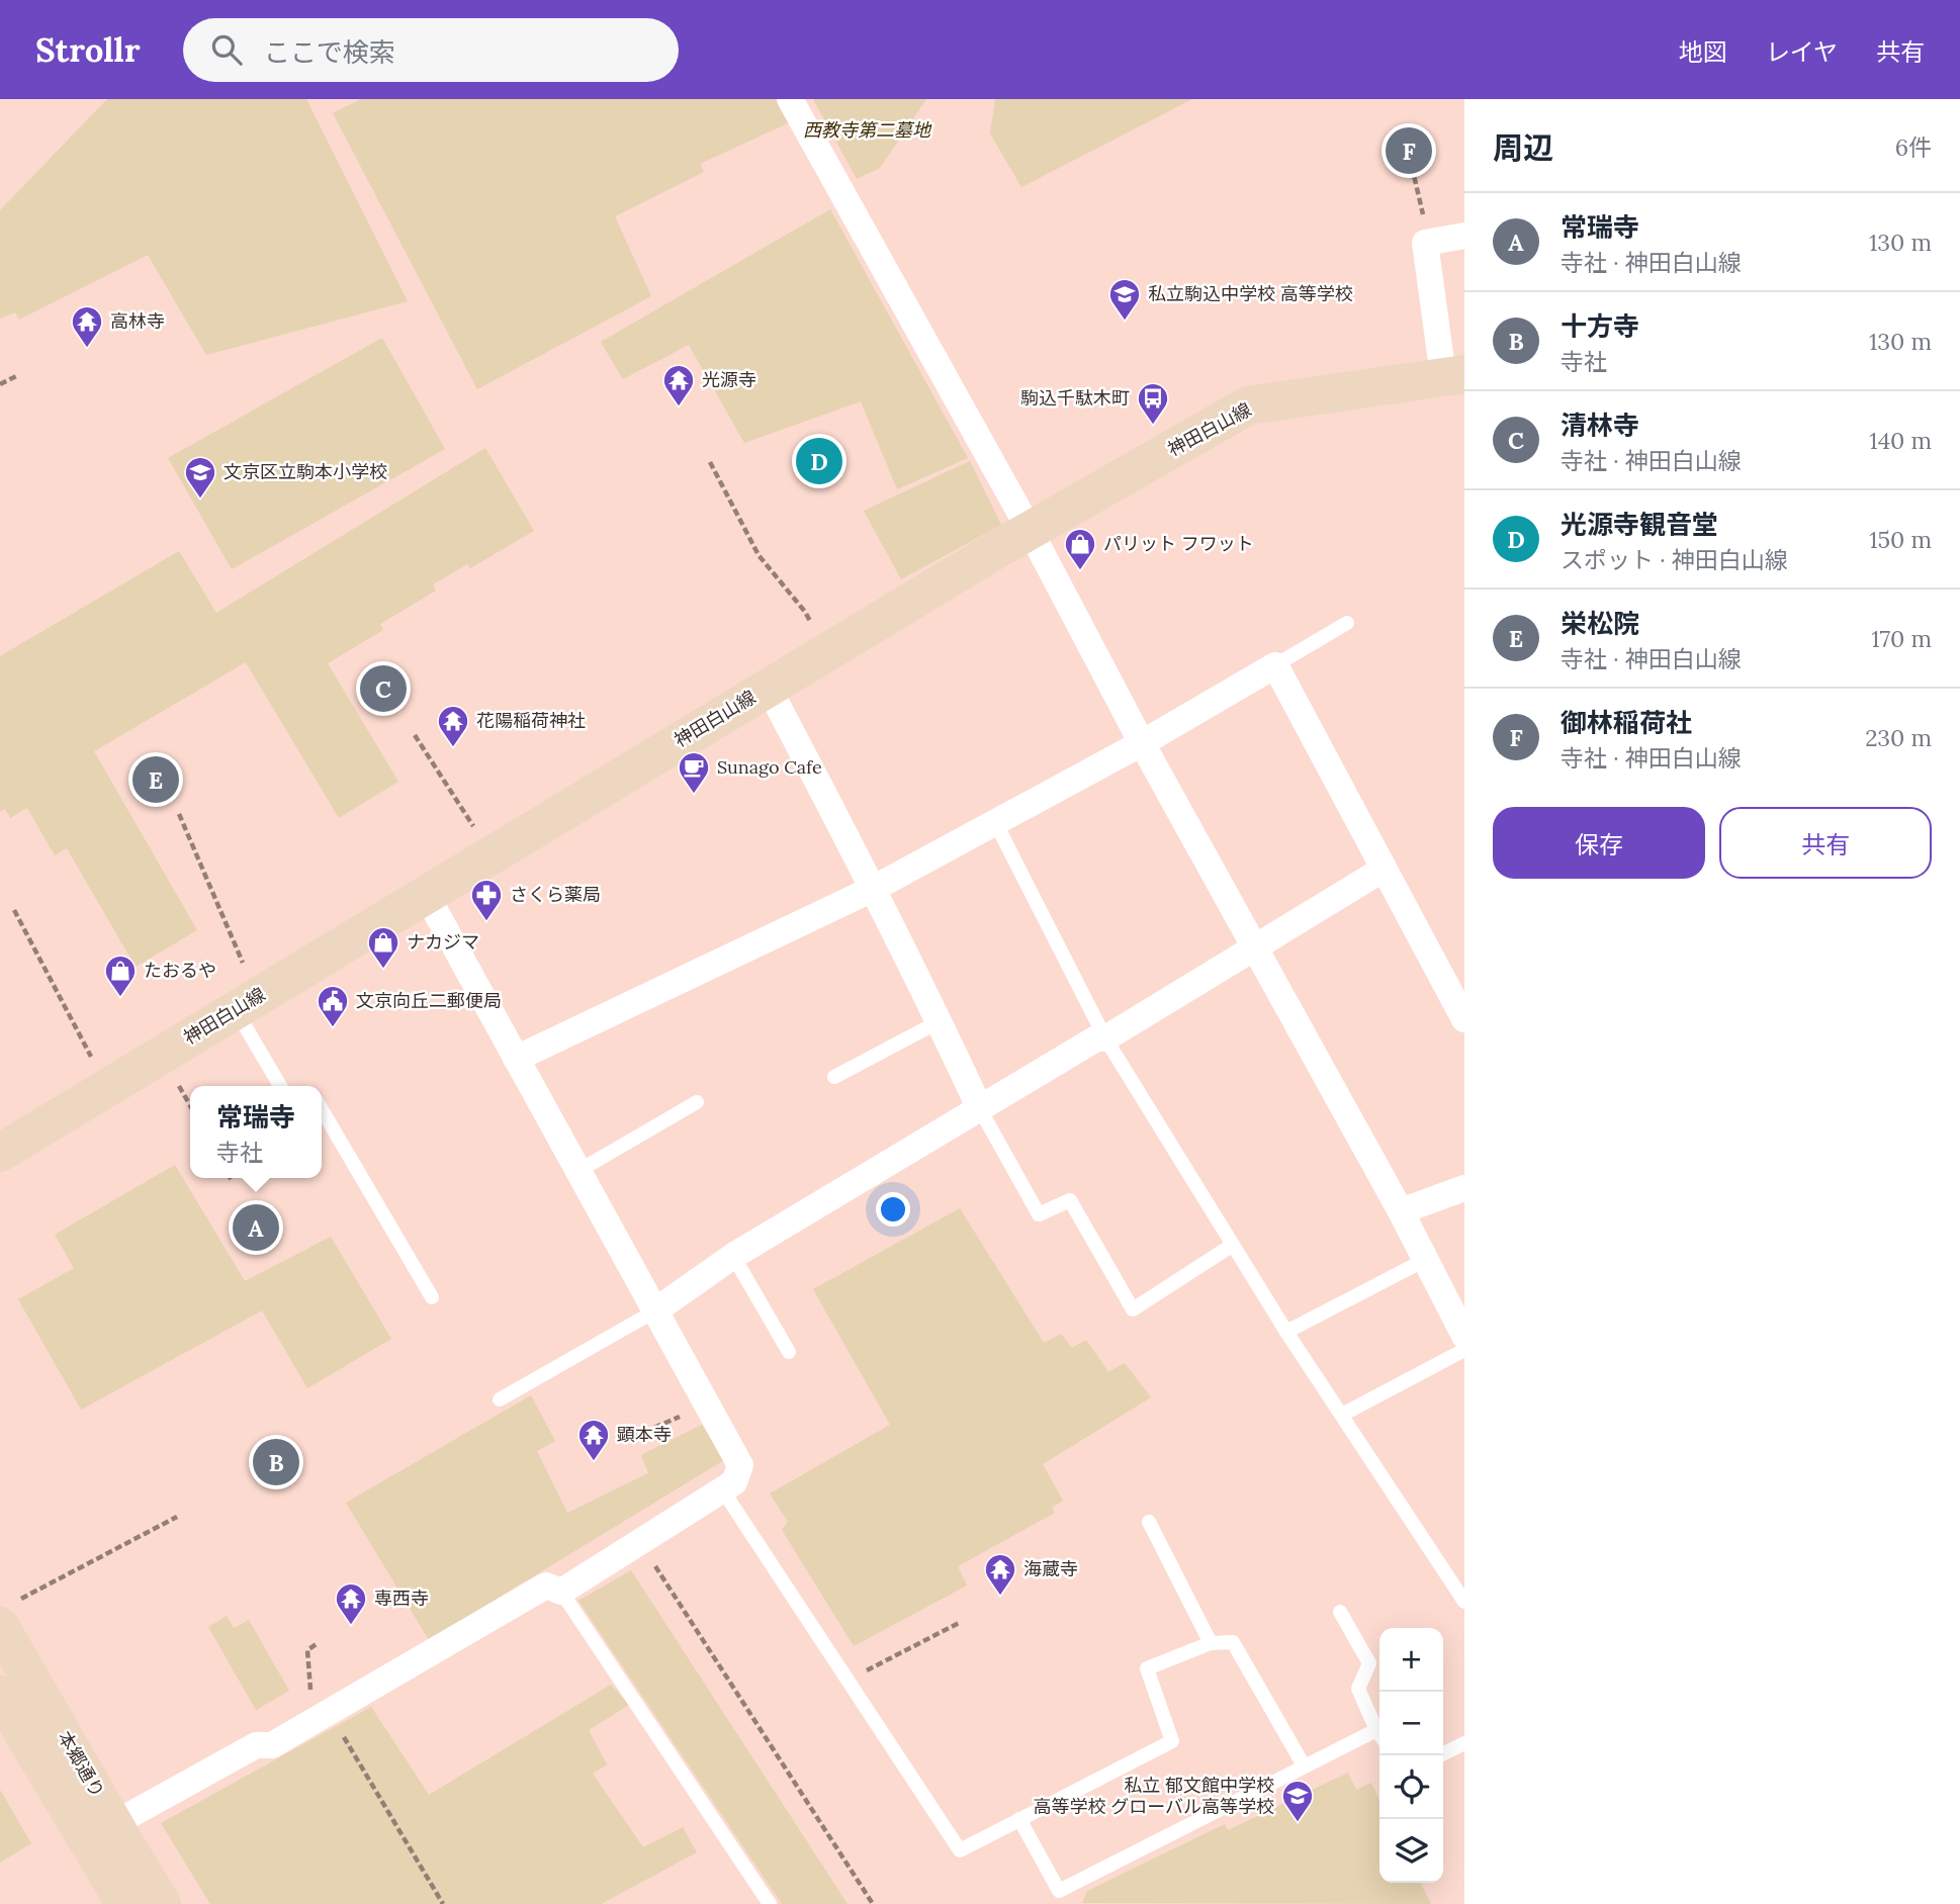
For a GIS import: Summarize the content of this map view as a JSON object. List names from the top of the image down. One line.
{"streets":{"main road":["神田白山線","本郷通り"]},"parks":["西教寺第二墓地"],"places":{"school or university":["私立駒込中学校 高等学校","文京区立駒本小学校","私立 郁文館中学校 高等学校 グローバル高等学校"],"temple":["高林寺","光源寺","花陽稲荷神社","顕本寺","海蔵寺","専西寺"],"bus stop":["駒込千駄木町"],"shop":["パリット フワット","ナカジマ","たおるや"],"cafe":["Sunago Cafe"],"pharmacy":["さくら薬局"],"public building":["文京向丘二郵便局"]},"page":{"header":"Strollr","search":"ここで検索","nav":["地図","レイヤ","共有"],"heading":["周辺","6件"],"pins":["F","D","C","E","A","B"],"list":[{"mark":"A","name":"常瑞寺","note":"寺社 · 神田白山線","value":"130 m"},{"mark":"B","name":"十方寺","note":"寺社","value":"130 m"},{"mark":"C","name":"清林寺","note":"寺社 · 神田白山線","value":"140 m"},{"mark":"D","name":"光源寺観音堂","note":"スポット · 神田白山線","value":"150 m"},{"mark":"E","name":"栄松院","note":"寺社 · 神田白山線","value":"170 m"},{"mark":"F","name":"御林稲荷社","note":"寺社 · 神田白山線","value":"230 m"}],"buttons":["保存","共有"],"popup":["常瑞寺","寺社"],"map_buttons":["+","−"]}}
